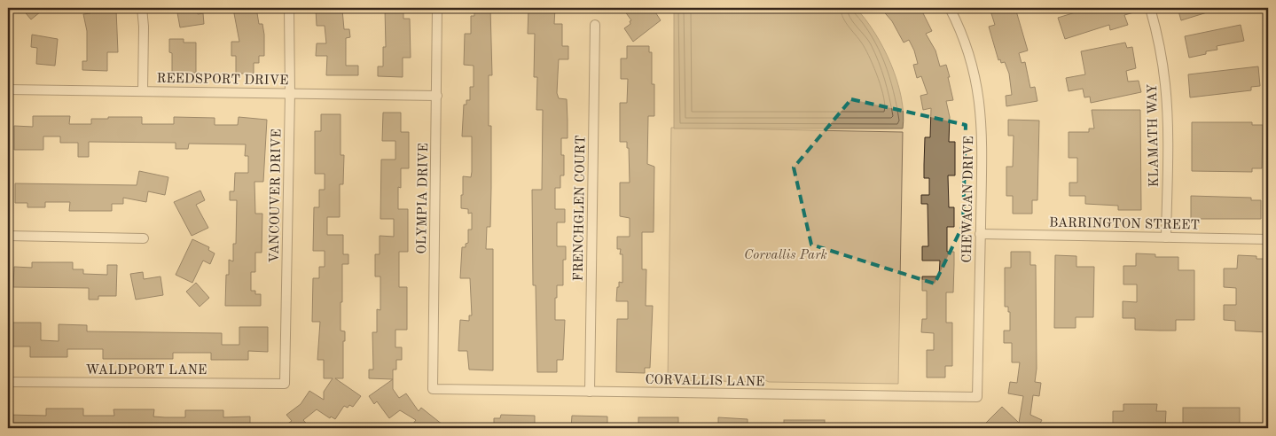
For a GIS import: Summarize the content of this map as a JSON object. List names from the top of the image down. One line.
{"streets":{"street":["REEDSPORT DRIVE","KLAMATH WAY","VANCOUVER DRIVE","OLYMPIA DRIVE","CHEWACAN DRIVE","FRENCHGLEN COURT","BARRINGTON STREET","WALDPORT LANE","CORVALLIS LANE"]},"crossings":[["REEDSPORT DRIVE","VANCOUVER DRIVE"],["REEDSPORT DRIVE","OLYMPIA DRIVE"],["KLAMATH WAY","BARRINGTON STREET"],["VANCOUVER DRIVE","WALDPORT LANE"],["OLYMPIA DRIVE","CORVALLIS LANE"],["CHEWACAN DRIVE","BARRINGTON STREET"],["CHEWACAN DRIVE","CORVALLIS LANE"],["FRENCHGLEN COURT","CORVALLIS LANE"]],"parks":["Corvallis Park"]}
